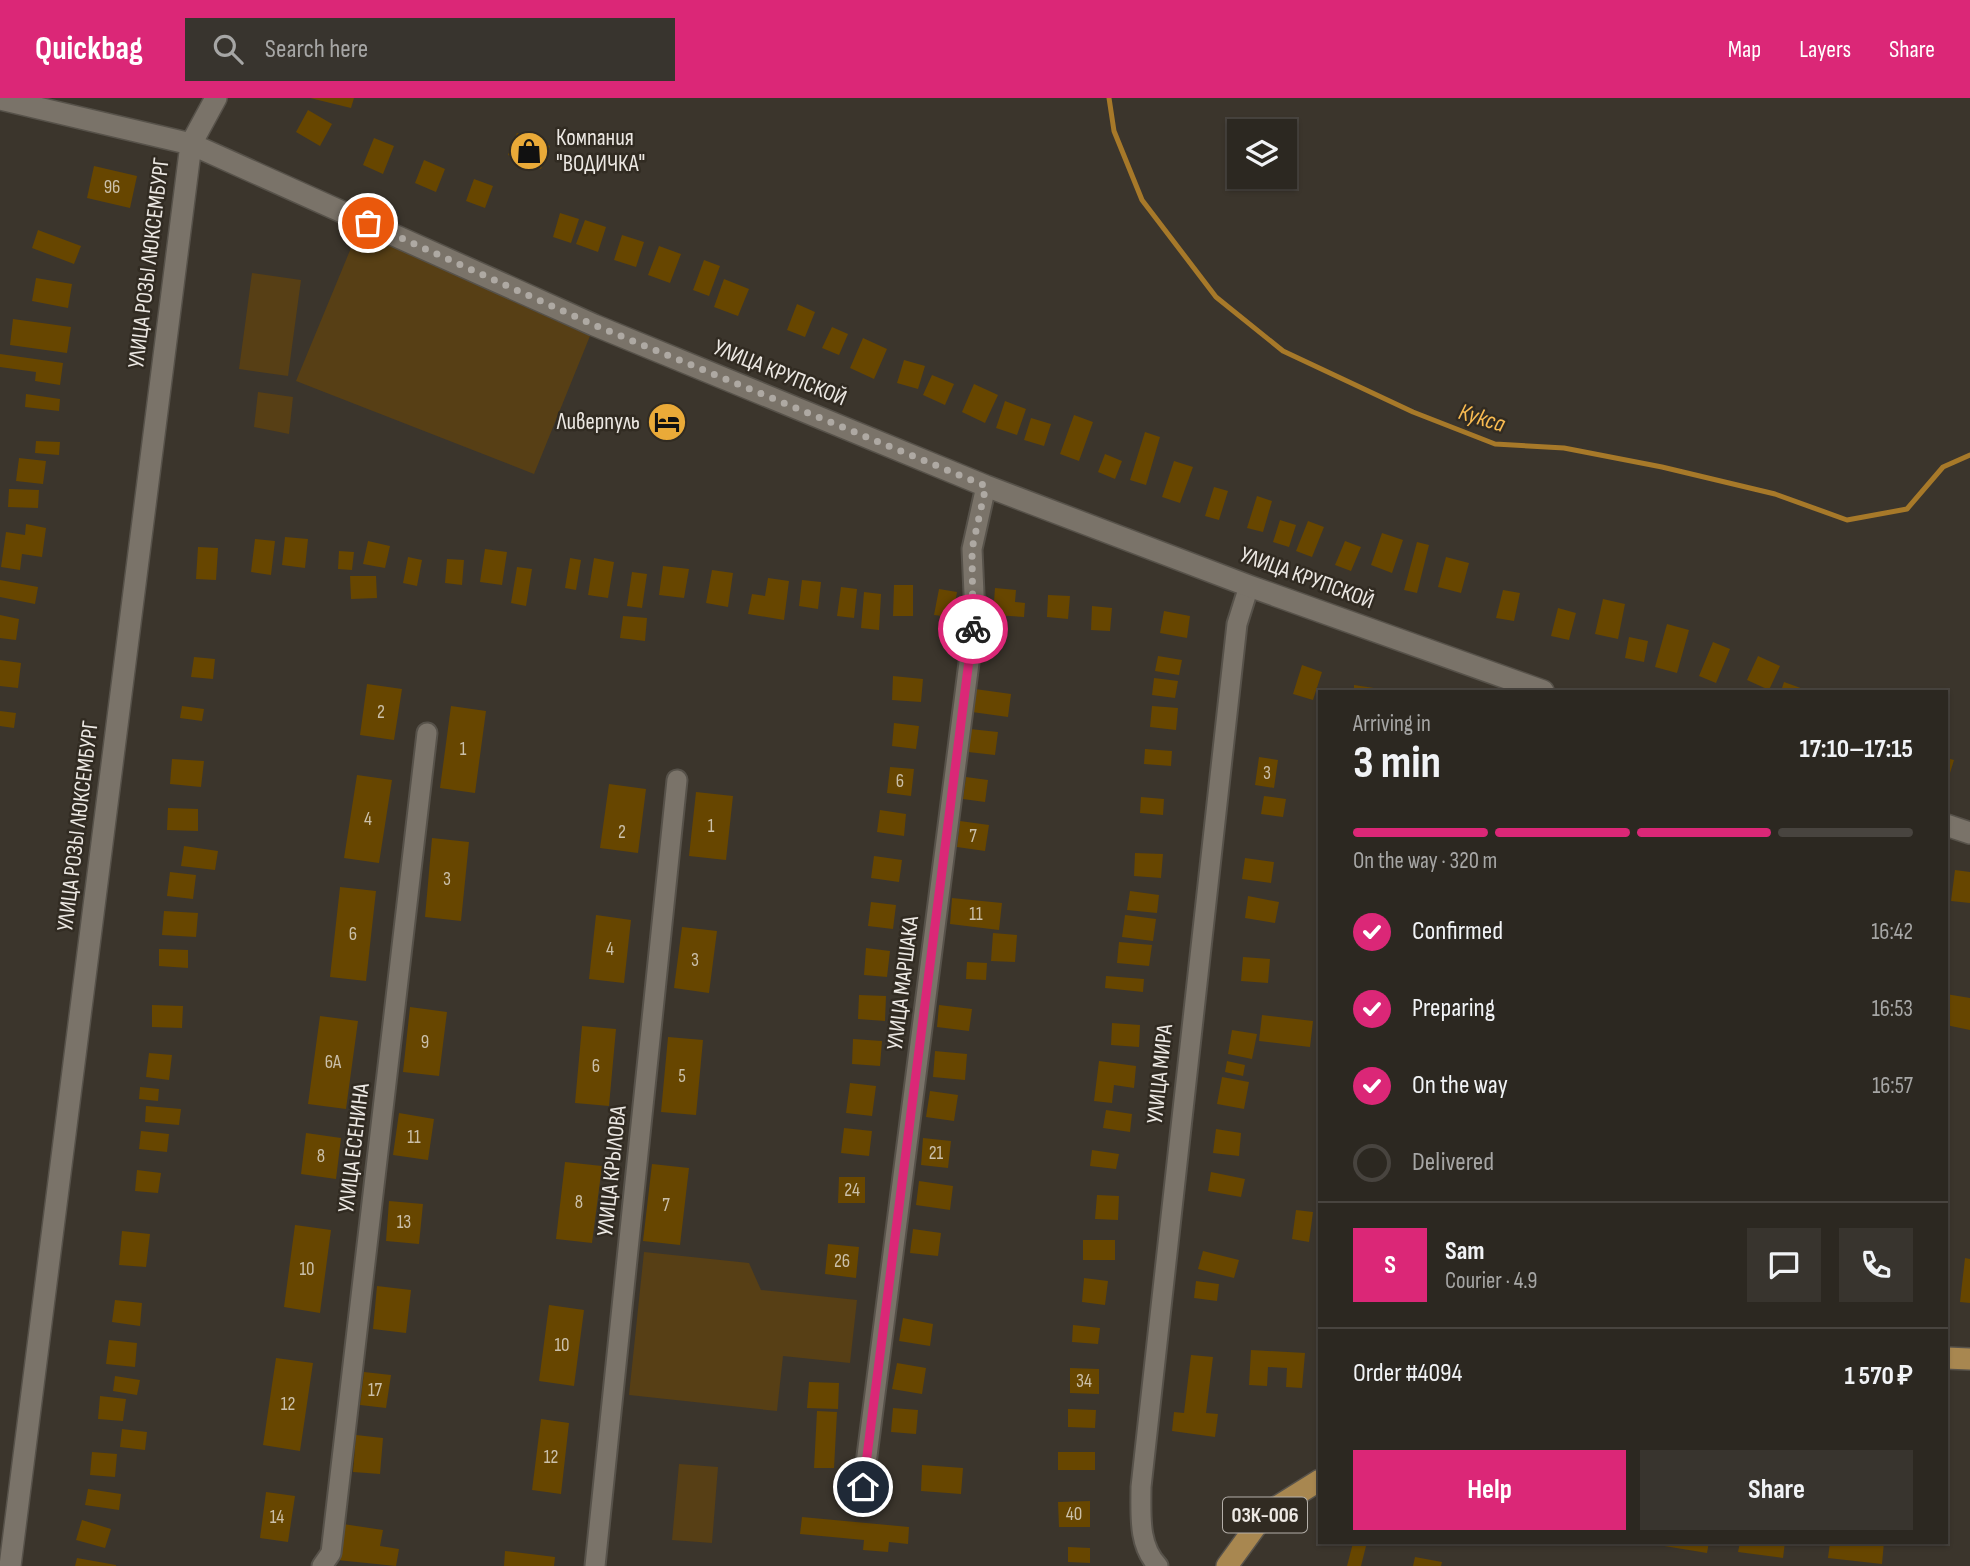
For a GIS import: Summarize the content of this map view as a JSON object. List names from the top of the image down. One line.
{"streets":{"main road":["03К-006"],"street":["УЛИЦА РОЗЫ ЛЮКСЕМБУРГ","УЛИЦА КРУПСКОЙ","УЛИЦА МАРШАКА","УЛИЦА МИРА","УЛИЦА ЕСЕНИНА","УЛИЦА КРЫЛОВА"]},"crossings":[["УЛИЦА РОЗЫ ЛЮКСЕМБУРГ","УЛИЦА КРУПСКОЙ"],["УЛИЦА КРУПСКОЙ","УЛИЦА МАРШАКА"],["УЛИЦА КРУПСКОЙ","УЛИЦА МИРА"]],"water":["Кукса"],"places":{"shop":["Компания \"ВОДИЧКА\""],"hotel":["Ливерпуль"]},"house_numbers":["96","2","1","3","6","4","1","2","7","3","11","6","4","3","9","6А","6","5","11","21","8","24","8","7","13","26","10","10","34","17","12","12","40","14"],"page":{"header":"Quickbag","search":"Search here","nav":["Map","Layers","Share"],"heading":["3 min","Arriving in","17:10–17:15"],"panel":["Sam","Courier · 4.9","Order #4094","1 570 ₽"],"bar":"On the way · 320 m","list":[["Confirmed","16:42"],["Preparing","16:53"],["On the way","16:57"],"Delivered"],"round":"S","buttons":["Help","Share"]}}
